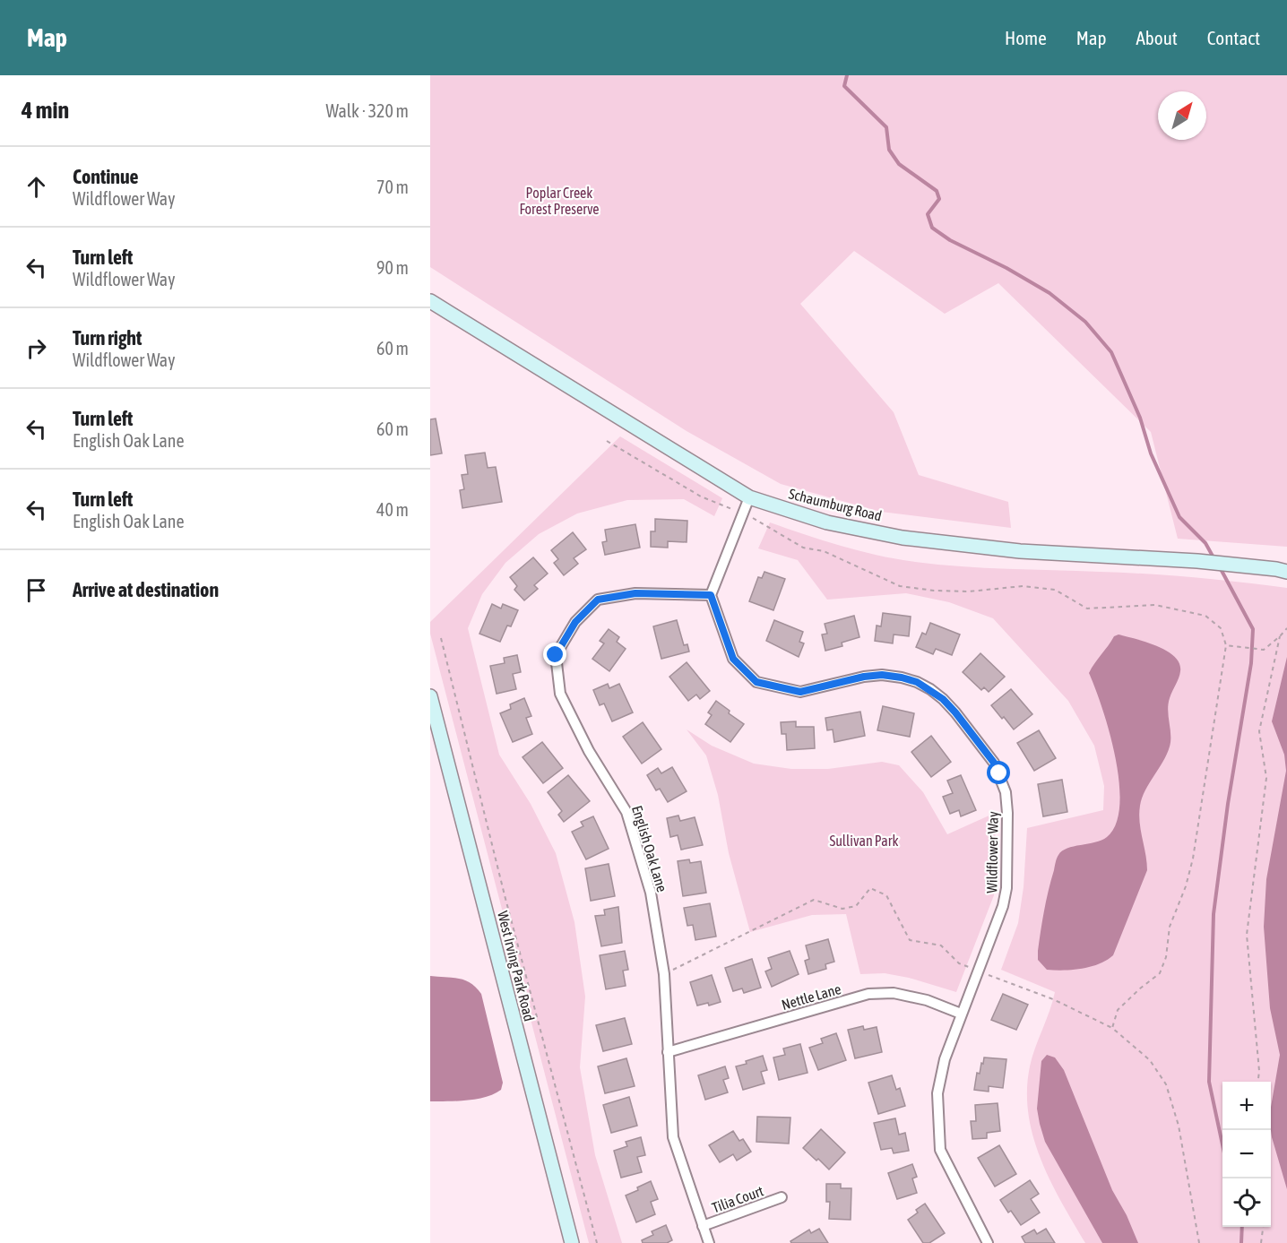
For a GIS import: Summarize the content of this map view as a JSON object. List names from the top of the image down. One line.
{"streets":{"main road":["Schaumburg Road","West Irving Park Road"],"street":["English Oak Lane","Wildflower Way","Nettle Lane","Tilia Court"]},"crossings":[["English Oak Lane","Wildflower Way"],["English Oak Lane","Nettle Lane"],["English Oak Lane","Tilia Court"],["Wildflower Way","Nettle Lane"]],"parks":["Poplar Creek Forest Preserve","Sullivan Park"],"north":"top right","page":{"header":"Map","nav":["Home","Map","About","Contact"],"heading":["4 min","Walk · 320 m"],"list":[["Continue","Wildflower Way","70 m"],["Turn left","Wildflower Way","90 m"],["Turn right","Wildflower Way","60 m"],["Turn left","English Oak Lane","60 m"],["Turn left","English Oak Lane","40 m"],"Arrive at destination"],"map_buttons":["+","−"]}}
